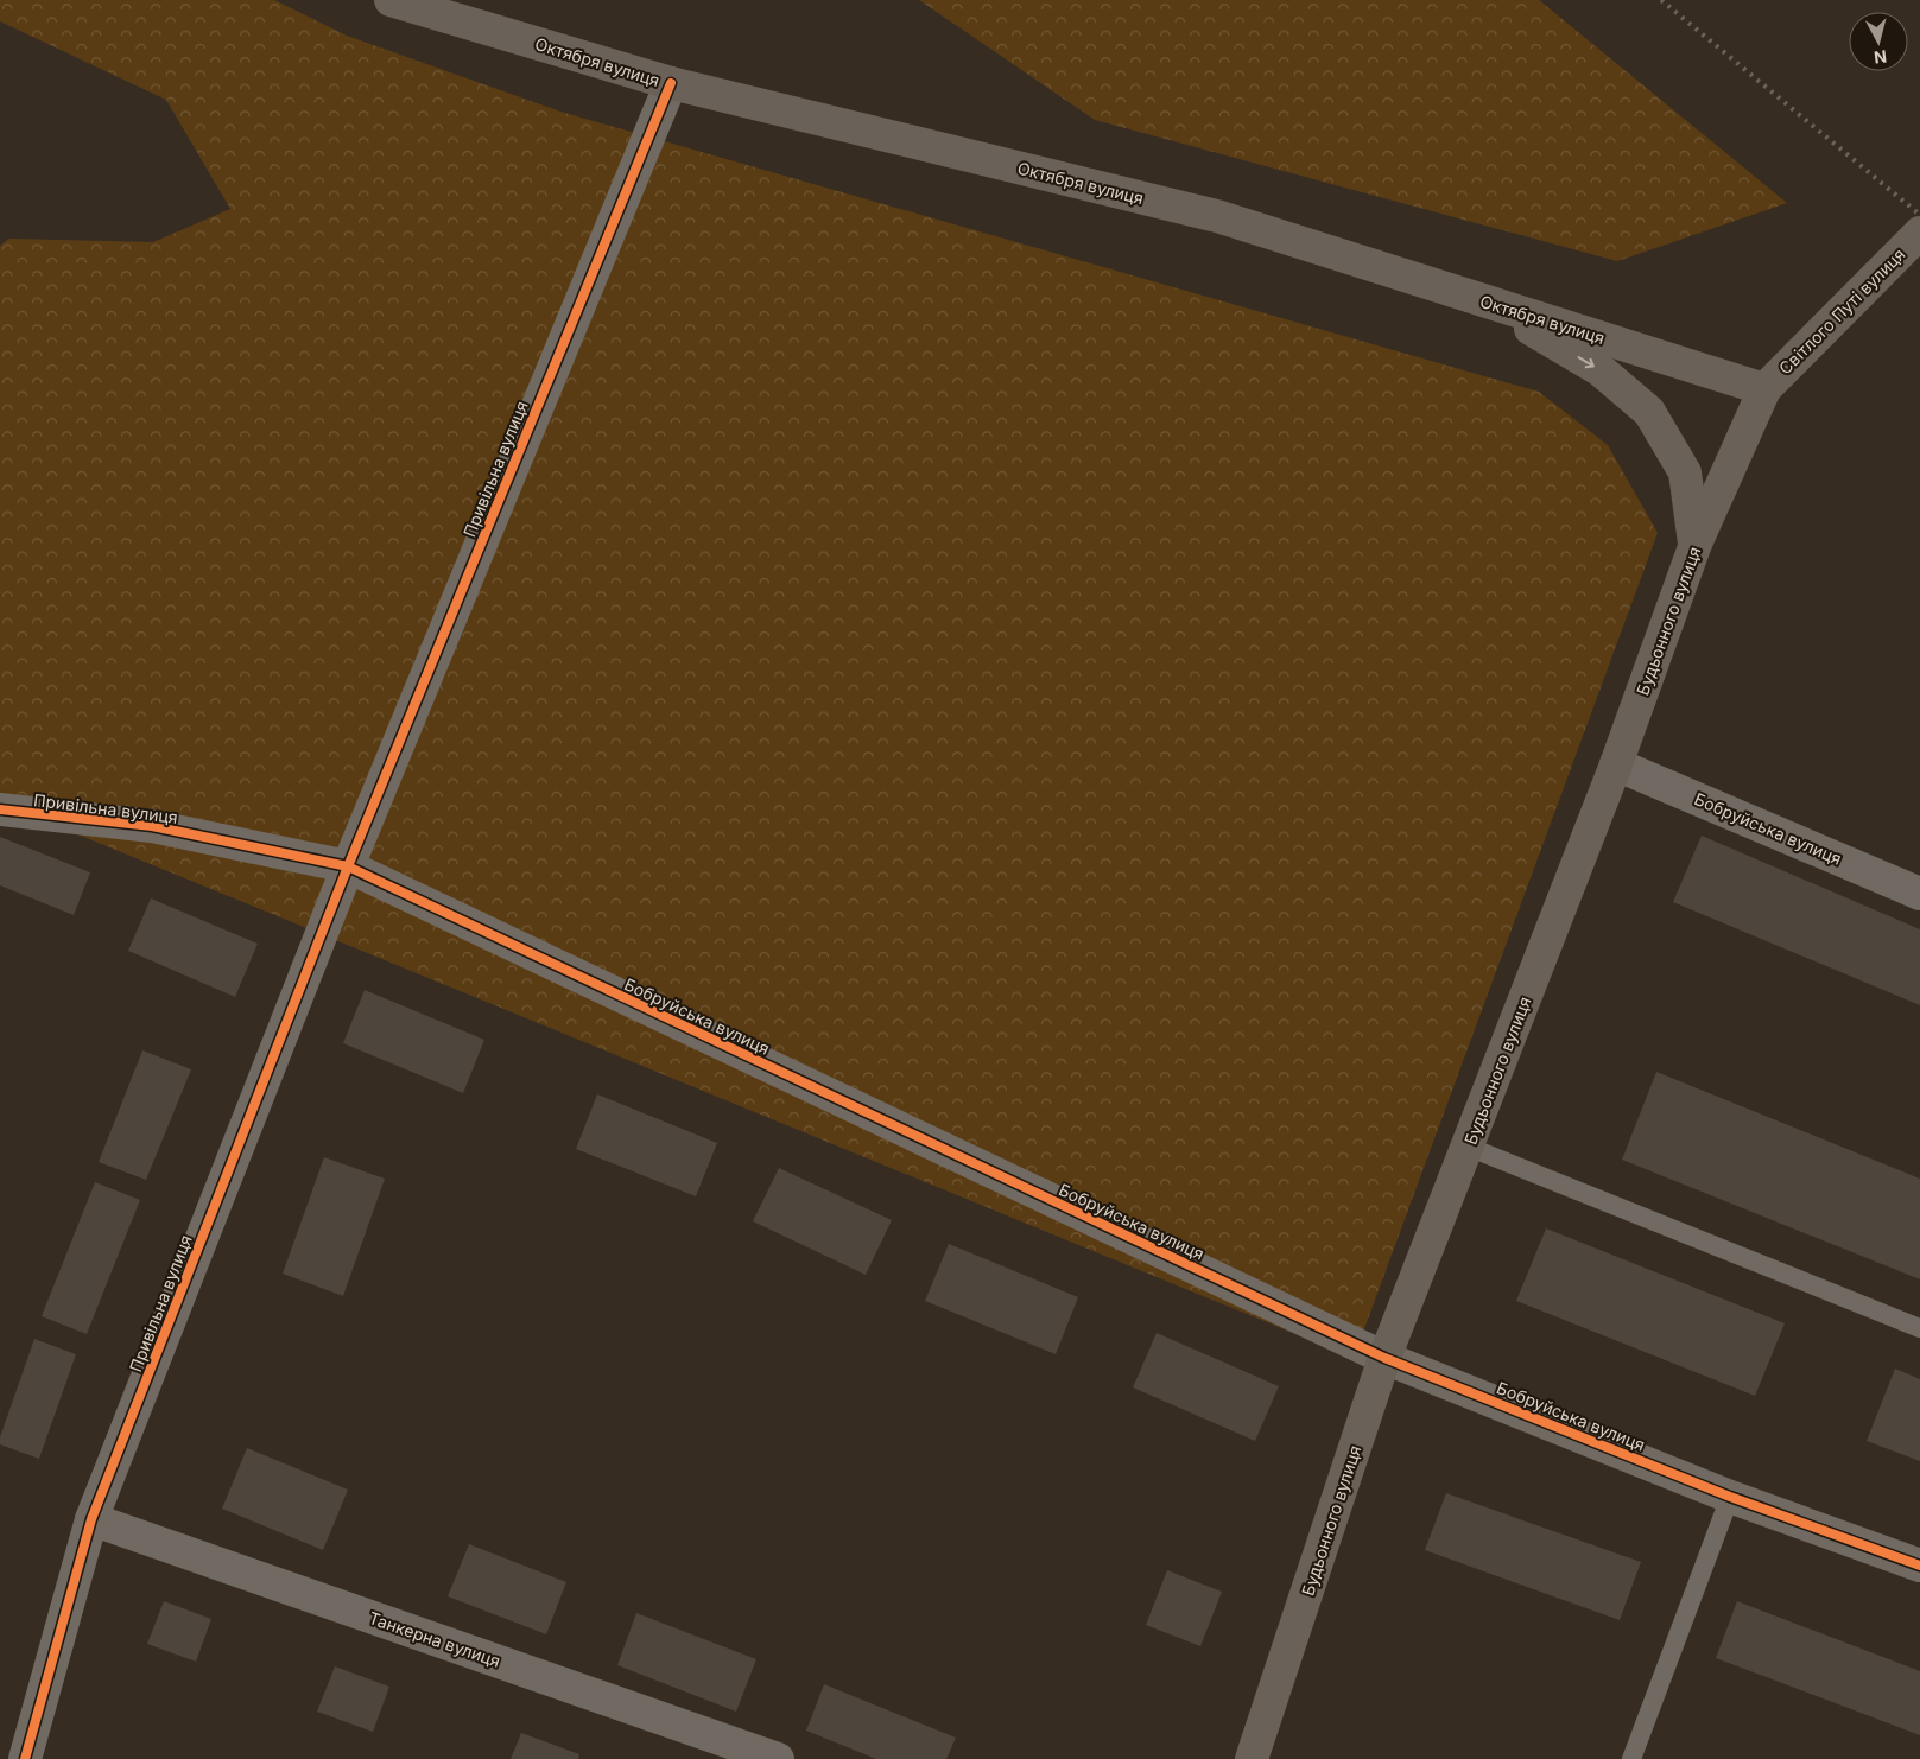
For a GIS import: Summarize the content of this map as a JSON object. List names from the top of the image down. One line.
{"streets":{"main road":["Октября вулиця","Світлого Путі вулиця","Будьонного вулиця"],"street":["Привільна вулиця","Бобруйська вулиця","Танкерна вулиця"]},"crossings":[["Октября вулиця","Світлого Путі вулиця"],["Октября вулиця","Привільна вулиця"],["Октября вулиця","Будьонного вулиця"],["Світлого Путі вулиця","Будьонного вулиця"],["Привільна вулиця","Бобруйська вулиця"],["Привільна вулиця","Танкерна вулиця"],["Будьонного вулиця","Бобруйська вулиця"]],"north":"bottom"}
